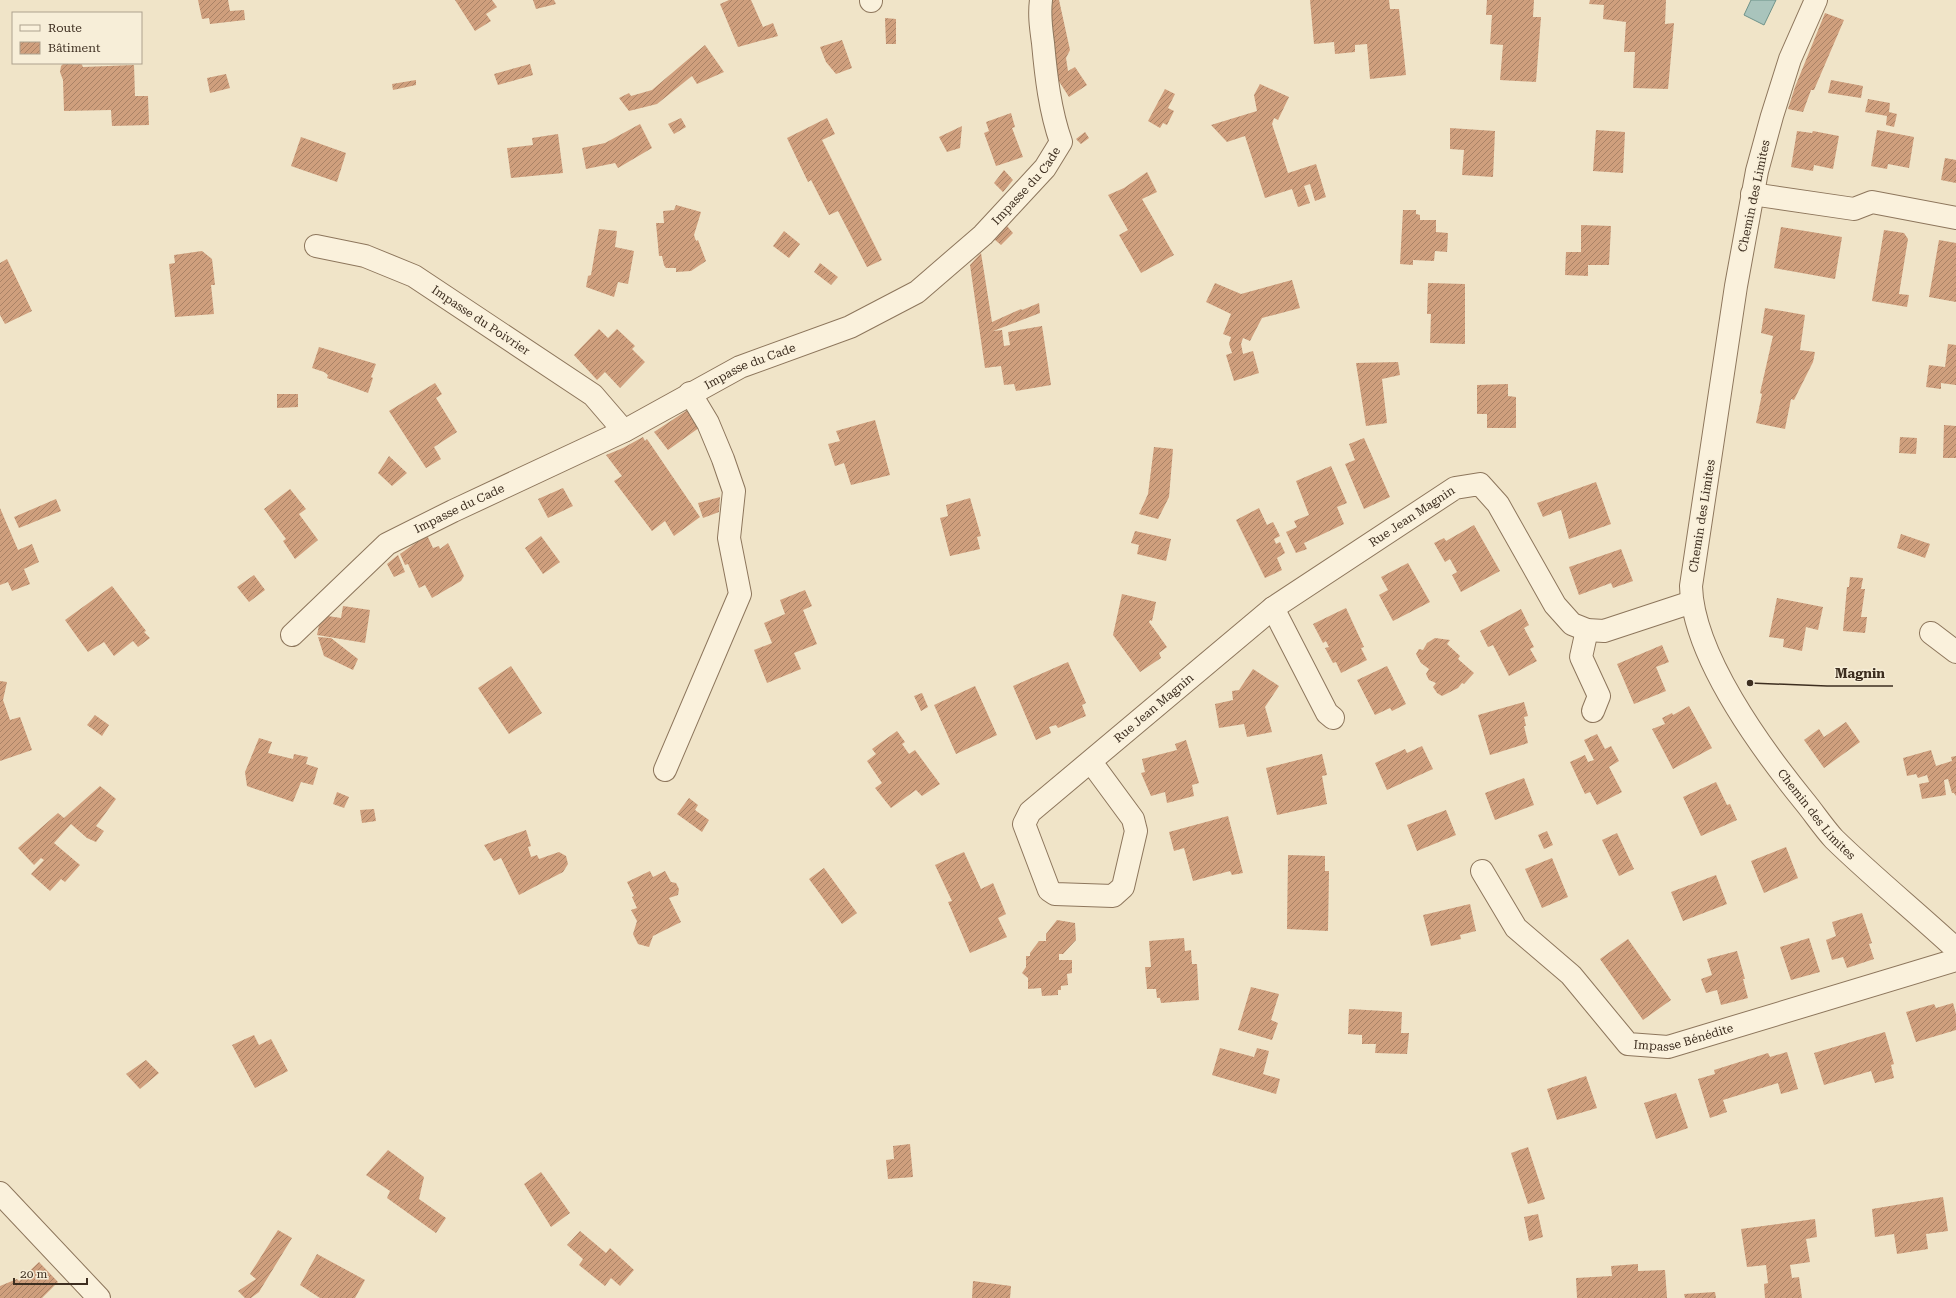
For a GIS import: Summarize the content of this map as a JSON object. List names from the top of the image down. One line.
{"streets":{"street":["Impasse du Cade","Chemin des Limites","Impasse du Poivrier","Rue Jean Magnin","Impasse Bénédite"]},"crossings":[["Impasse du Cade","Impasse du Poivrier"],["Chemin des Limites","Rue Jean Magnin"]],"places":["Magnin"],"legend":["Route","Bâtiment"],"scale_bar":"20 m"}
